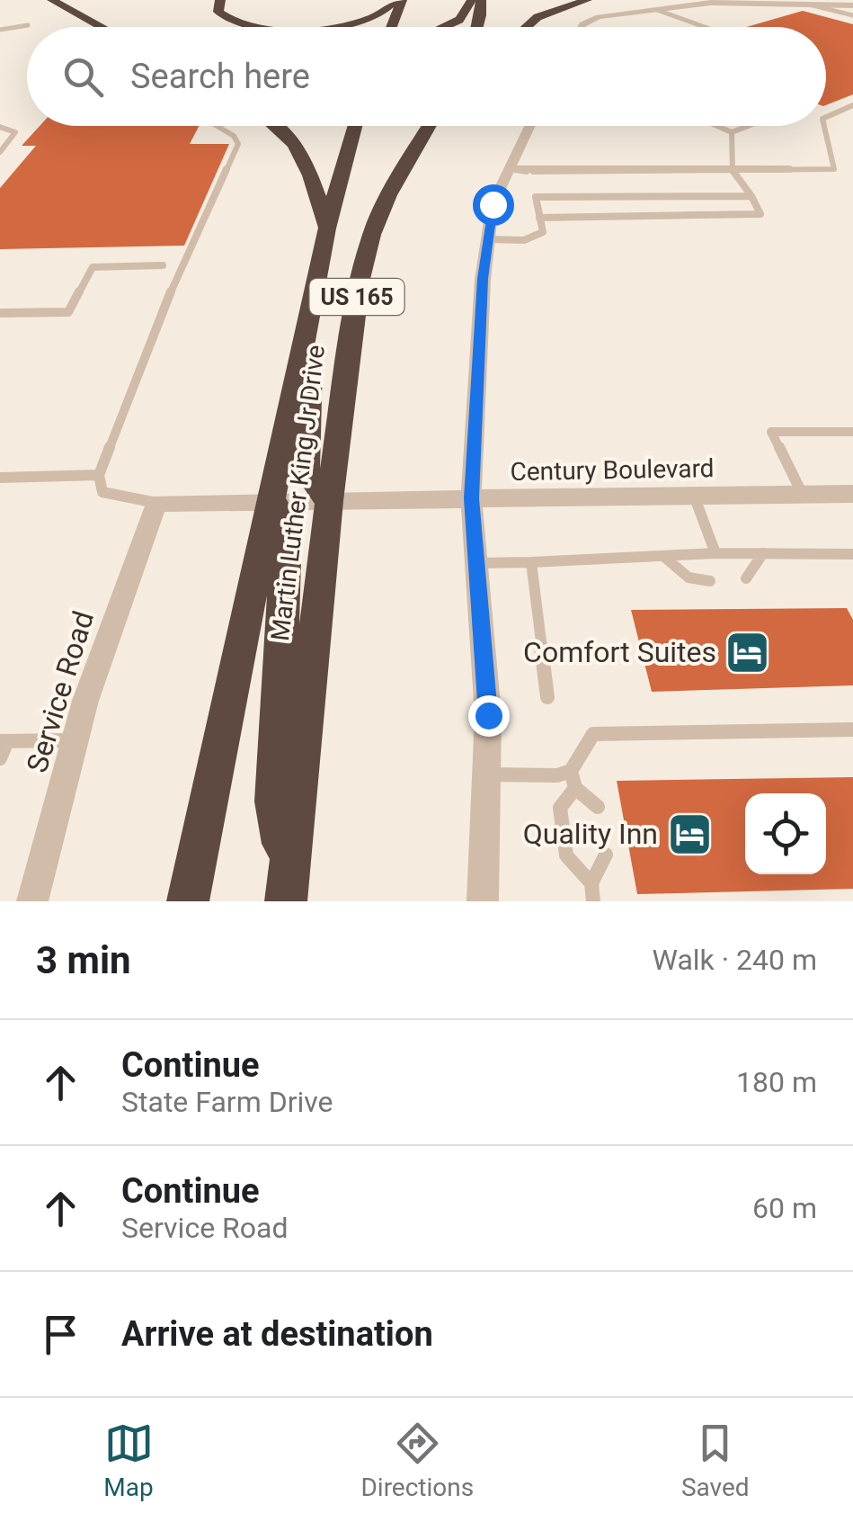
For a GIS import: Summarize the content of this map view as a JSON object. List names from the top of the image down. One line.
{"streets":{"highway":["US 165","Martin Luther King Jr Drive"],"street":["Century Boulevard","Service Road"]},"crossings":[["Century Boulevard","Martin Luther King Jr Drive"],["Century Boulevard","Service Road"]],"places":{"hotel":["Comfort Suites","Quality Inn"]},"page":{"search":"Search here","heading":["3 min","Walk · 240 m"],"list":[["Continue","State Farm Drive","180 m"],["Continue","Service Road","60 m"],"Arrive at destination"],"nav":["Map","Directions","Saved"]}}
